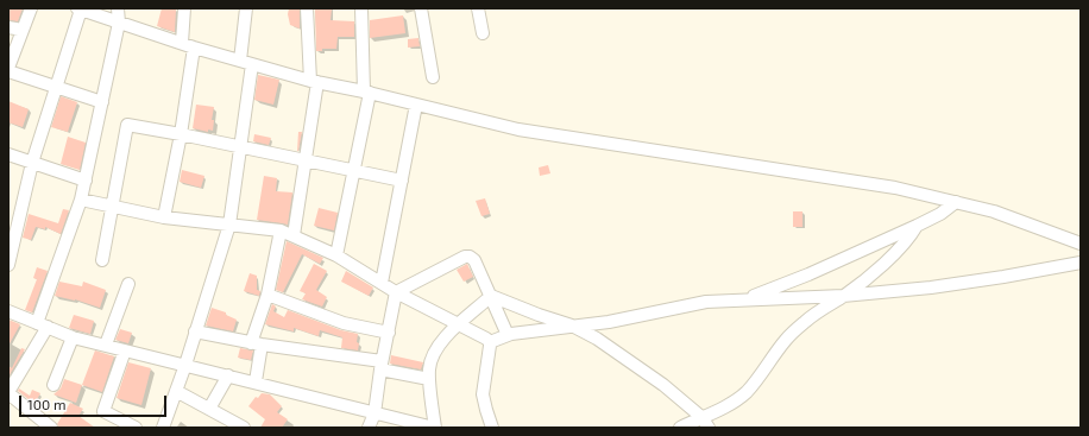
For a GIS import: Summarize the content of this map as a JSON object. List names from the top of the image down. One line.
{"scale_bar":"100 m"}
